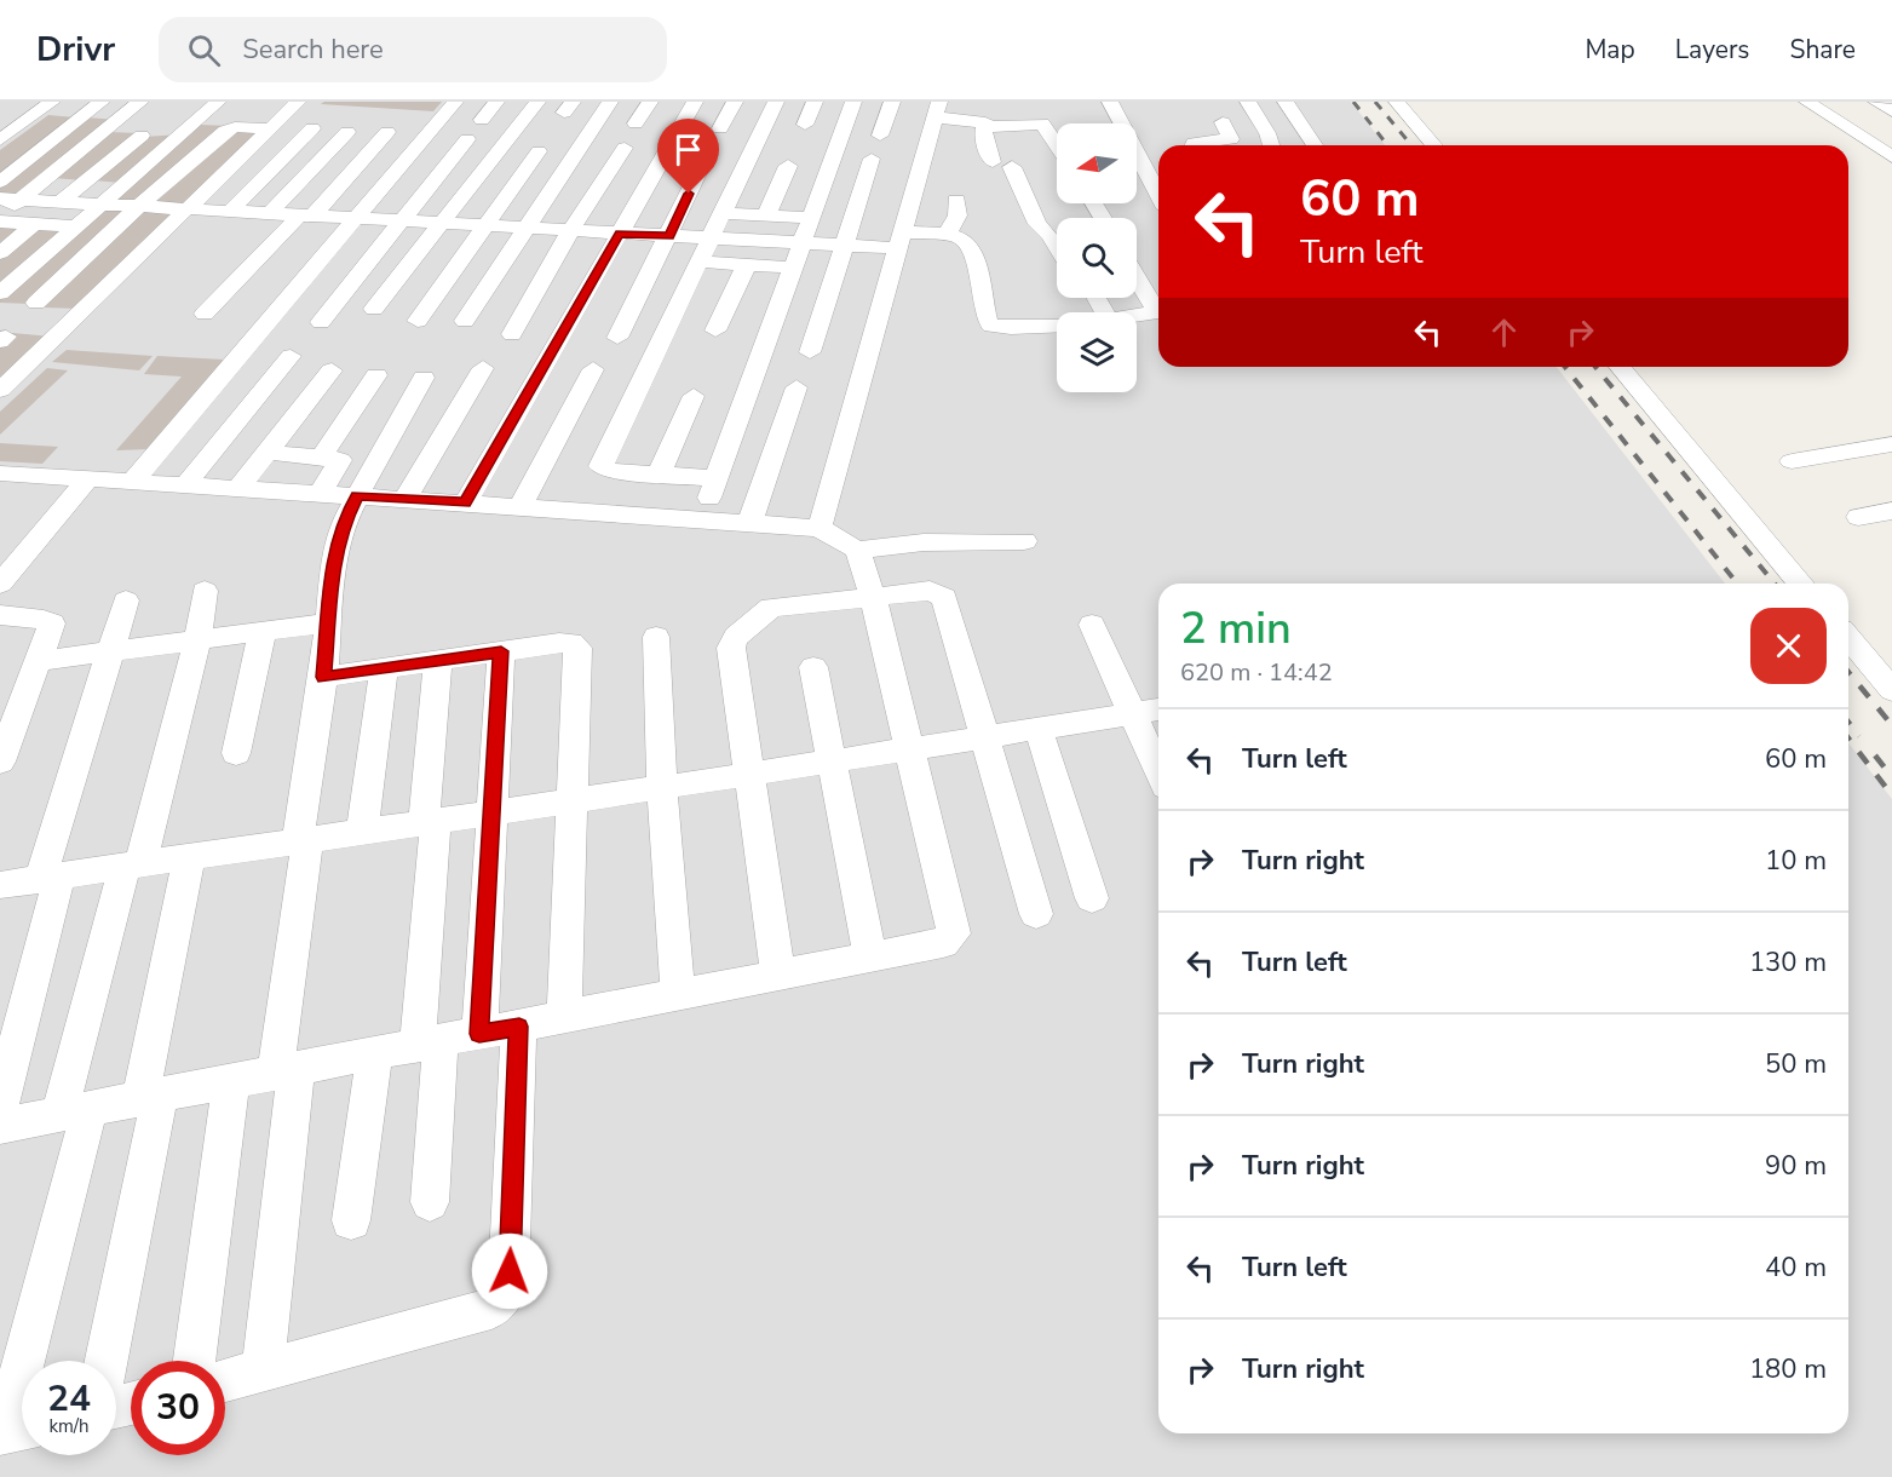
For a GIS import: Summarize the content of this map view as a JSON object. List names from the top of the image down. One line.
{"north":"left","page":{"header":"Drivr","search":"Search here","nav":["Map","Layers","Share"],"turn":["60 m","Turn left"],"heading":["2 min","620 m · 14:42"],"list":[{"name":"Turn left","value":"60 m"},{"name":"Turn right","value":"10 m"},{"name":"Turn left","value":"130 m"},{"name":"Turn right","value":"50 m"},{"name":"Turn right","value":"90 m"},{"name":"Turn left","value":"40 m"},{"name":"Turn right","value":"180 m"}],"speed":"24 km/h","limit":"30"}}
